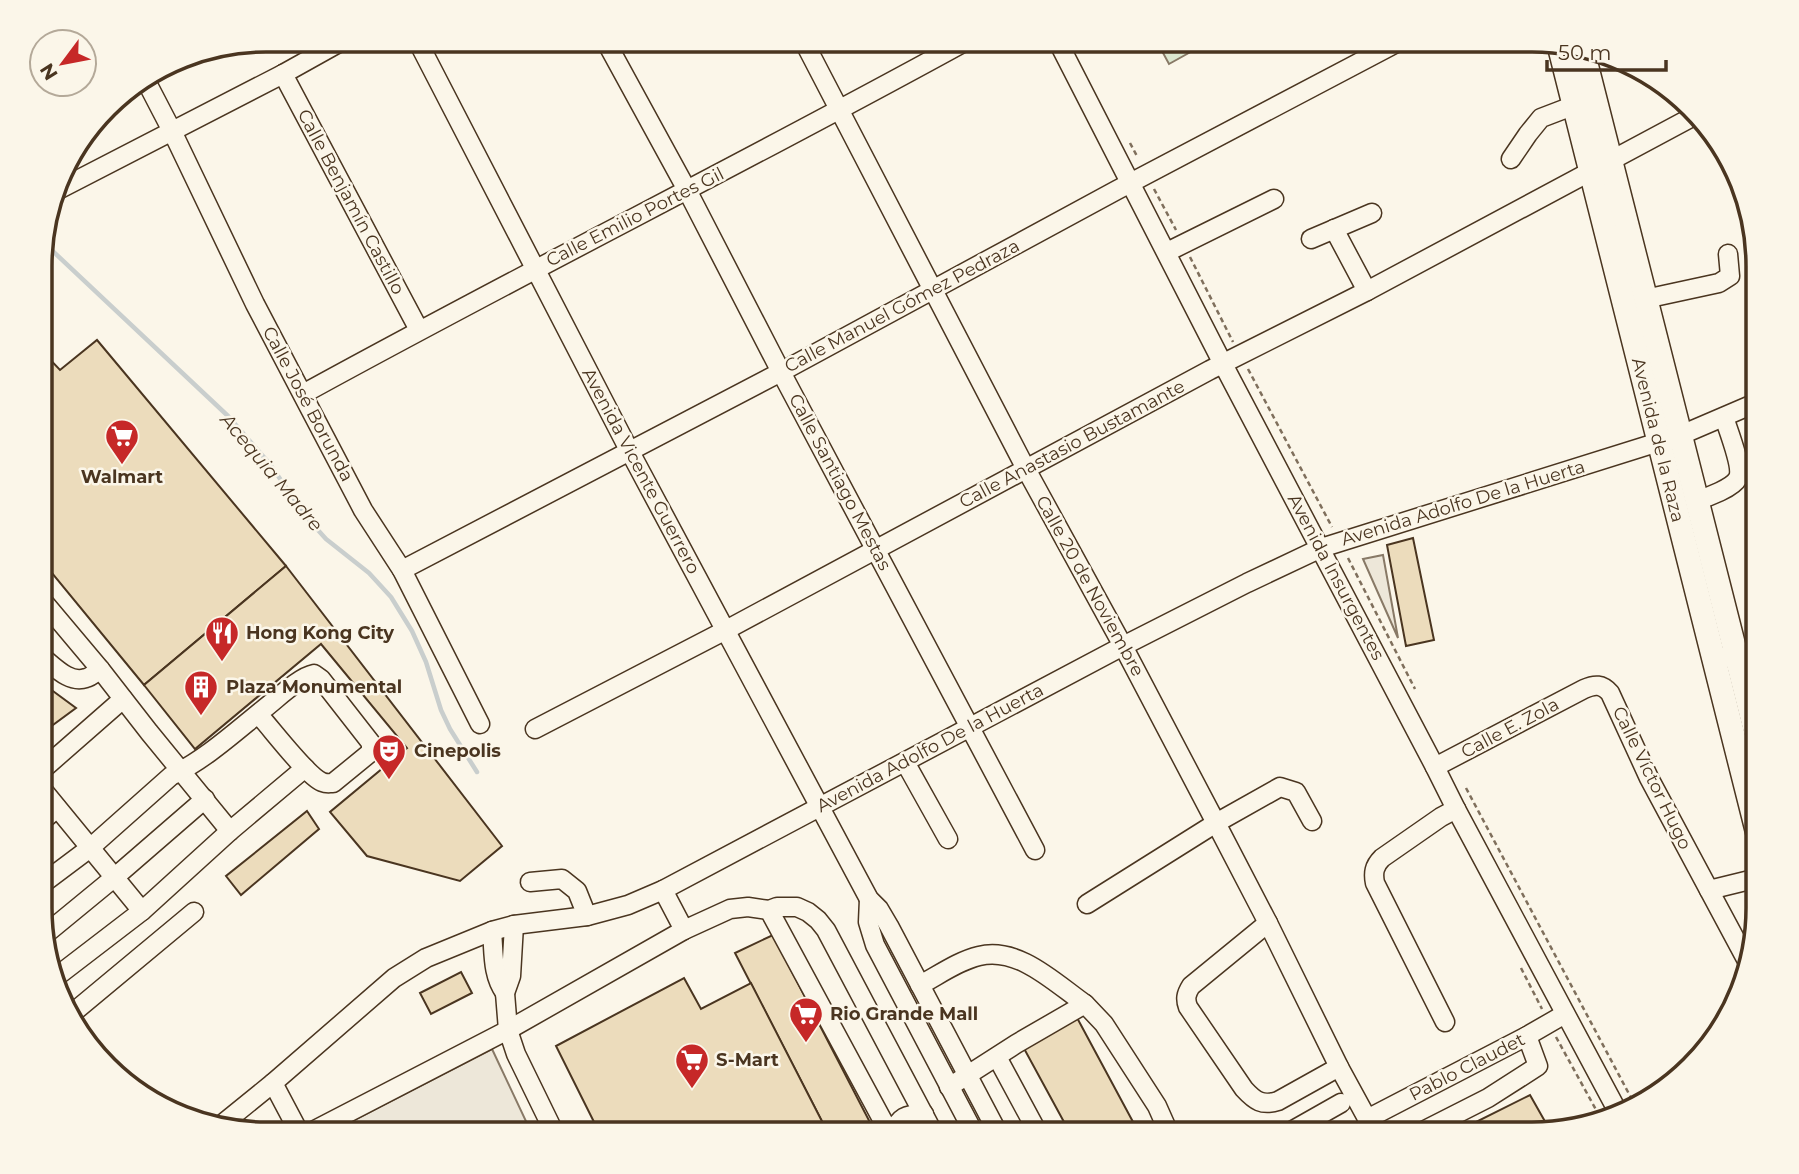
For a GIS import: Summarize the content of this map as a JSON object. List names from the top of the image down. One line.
{"streets":{"main road":["Avenida de la Raza"],"street":["Calle Benjamín Castillo","Calle Emilio Portes Gil","Calle Manuel Gómez Pedraza","Calle José Borunda","Calle Anastasio Bustamante","Avenida Vicente Guerrero","Calle Santiago Mestas","Avenida Adolfo De la Huerta","Avenida Insurgentes","Calle 20 de Noviembre","Calle E. Zola","Calle Víctor Hugo","Pablo Claudet"]},"crossings":[["Calle Benjamín Castillo","Calle Emilio Portes Gil"],["Calle Emilio Portes Gil","Calle José Borunda"],["Calle Emilio Portes Gil","Avenida Vicente Guerrero"],["Calle Emilio Portes Gil","Calle Santiago Mestas"],["Calle Emilio Portes Gil","Calle 20 de Noviembre"],["Calle Manuel Gómez Pedraza","Calle José Borunda"],["Calle Manuel Gómez Pedraza","Avenida Vicente Guerrero"],["Calle Manuel Gómez Pedraza","Calle Santiago Mestas"],["Calle Manuel Gómez Pedraza","Avenida Insurgentes"],["Calle Manuel Gómez Pedraza","Calle 20 de Noviembre"],["Avenida de la Raza","Calle Anastasio Bustamante"],["Avenida de la Raza","Avenida Adolfo De la Huerta"],["Calle Anastasio Bustamante","Avenida Vicente Guerrero"],["Calle Anastasio Bustamante","Calle Santiago Mestas"],["Calle Anastasio Bustamante","Avenida Insurgentes"],["Calle Anastasio Bustamante","Calle 20 de Noviembre"],["Avenida Vicente Guerrero","Avenida Adolfo De la Huerta"],["Calle Santiago Mestas","Avenida Adolfo De la Huerta"],["Avenida Adolfo De la Huerta","Avenida Insurgentes"],["Avenida Adolfo De la Huerta","Calle 20 de Noviembre"],["Avenida Insurgentes","Calle E. Zola"],["Avenida Insurgentes","Pablo Claudet"],["Calle E. Zola","Calle Víctor Hugo"]],"water":["Acequia Madre"],"places":{"supermarket":["Walmart","Rio Grande Mall","S-Mart"],"restaurant":["Hong Kong City"],"building":["Plaza Monumental"],"theatre":["Cinepolis"]},"scale_bar":"50 m","north":"bottom left"}
